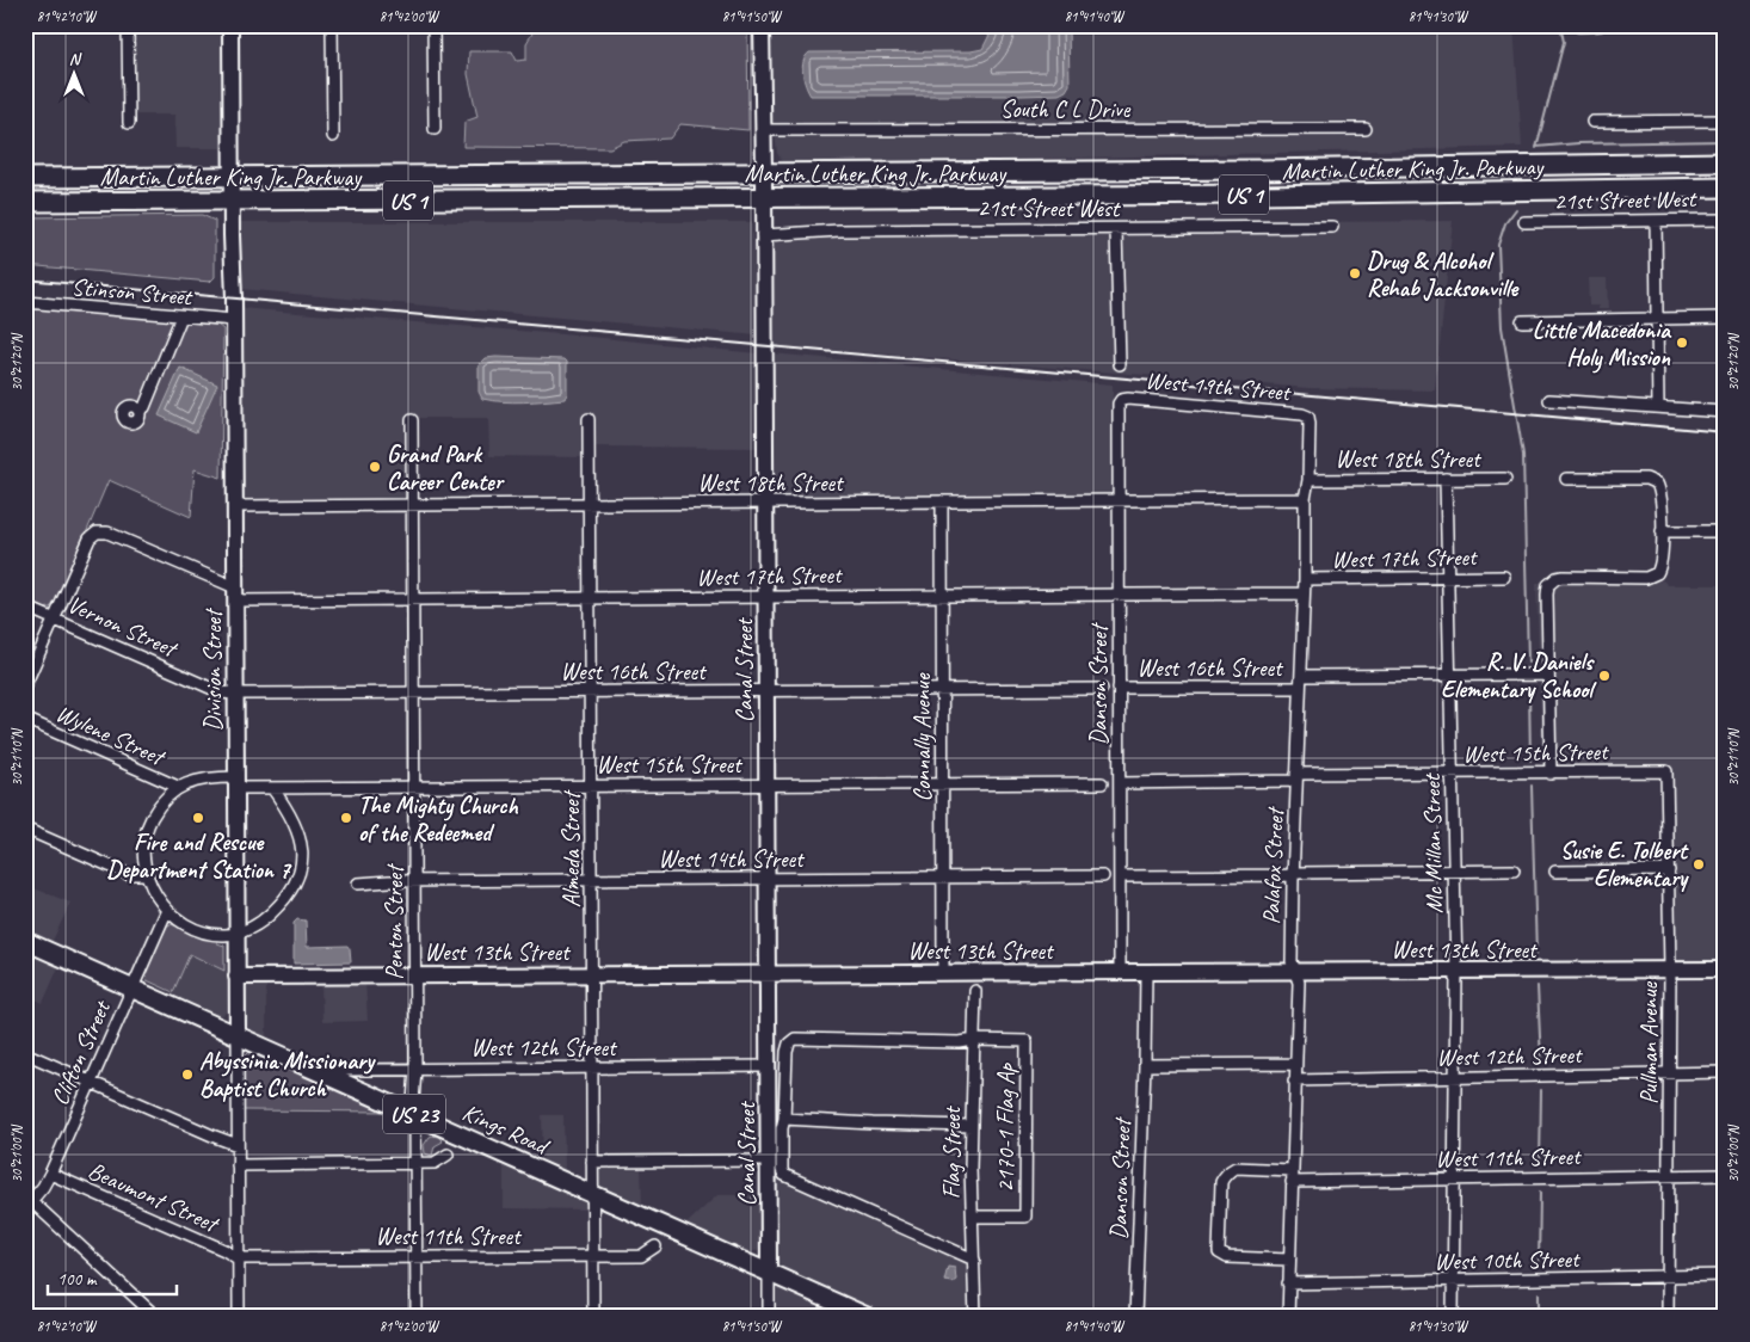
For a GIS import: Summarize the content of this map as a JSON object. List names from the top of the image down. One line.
{"streets":{"highway":["Martin Luther King Jr. Parkway","US 1"],"main road":["US 23","Kings Road"],"street":["South C L Drive","21st Street West","Stinson Street","West 19th Street","West 18th Street","West 17th Street","Vernon Street","West 16th Street","Division Street","Canal Street","Danson Street","Wylene Street","Connally Avenue","West 15th Street","Mc Millan Street","Almeda Street","West 14th Street","Palafox Street","Penton Street","West 13th Street","Pullman Avenue","West 12th Street","Clifton Street","2170-1 Flag Ap","Flag Street","West 11th Street","Beaumont Street","West 10th Street"]},"crossings":[["South C L Drive","Canal Street"],["Martin Luther King Jr. Parkway","Division Street"],["Martin Luther King Jr. Parkway","Canal Street"],["21st Street West","Canal Street"],["Stinson Street","Division Street"],["West 19th Street","Danson Street"],["West 19th Street","Palafox Street"],["West 18th Street","Division Street"],["West 18th Street","Canal Street"],["West 18th Street","Danson Street"],["West 18th Street","Connally Avenue"],["West 18th Street","Mc Millan Street"],["West 18th Street","Almeda Street"],["West 18th Street","Palafox Street"],["West 18th Street","Penton Street"],["West 17th Street","Division Street"],["West 17th Street","Canal Street"],["West 17th Street","Danson Street"],["West 17th Street","Connally Avenue"],["West 17th Street","Mc Millan Street"],["West 17th Street","Almeda Street"],["West 17th Street","Palafox Street"],["West 17th Street","Penton Street"],["Vernon Street","West 16th Street"],["Vernon Street","Division Street"],["West 16th Street","Division Street"],["West 16th Street","Canal Street"],["West 16th Street","Danson Street"],["West 16th Street","Connally Avenue"],["West 16th Street","Mc Millan Street"],["West 16th Street","Almeda Street"],["West 16th Street","Palafox Street"],["West 16th Street","Penton Street"],["Division Street","West 15th Street"],["Division Street","West 13th Street"],["Division Street","Kings Road"],["Division Street","West 11th Street"],["Division Street","Beaumont Street"],["Canal Street","West 15th Street"],["Canal Street","West 14th Street"],["Canal Street","West 13th Street"],["Canal Street","West 12th Street"],["Canal Street","Kings Road"],["Danson Street","West 15th Street"],["Danson Street","West 13th Street"],["Wylene Street","West 15th Street"],["Connally Avenue","West 15th Street"],["Connally Avenue","West 14th Street"],["Connally Avenue","West 13th Street"],["West 15th Street","Mc Millan Street"],["West 15th Street","Almeda Street"],["West 15th Street","Palafox Street"],["West 15th Street","Penton Street"],["West 15th Street","Pullman Avenue"],["Mc Millan Street","West 13th Street"],["Mc Millan Street","West 12th Street"],["Mc Millan Street","West 11th Street"],["Mc Millan Street","West 10th Street"],["Almeda Street","West 14th Street"],["Almeda Street","West 13th Street"],["Almeda Street","West 12th Street"],["Almeda Street","Kings Road"],["Almeda Street","West 11th Street"],["West 14th Street","Penton Street"],["Palafox Street","West 13th Street"],["Palafox Street","West 12th Street"],["Palafox Street","West 11th Street"],["Palafox Street","West 10th Street"],["Penton Street","West 13th Street"],["Penton Street","West 12th Street"],["Penton Street","Kings Road"],["Penton Street","West 11th Street"],["West 13th Street","Pullman Avenue"],["Pullman Avenue","West 12th Street"],["Pullman Avenue","West 11th Street"],["Pullman Avenue","West 10th Street"],["West 12th Street","Kings Road"],["Clifton Street","Kings Road"],["Clifton Street","Beaumont Street"],["2170-1 Flag Ap","Flag Street"],["West 11th Street","Beaumont Street"]],"places":["Drug & Alcohol Rehab Jacksonville","Little Macedonia Holy Mission","Grand Park Career Center","R. V. Daniels Elementary School","Fire and Rescue Department Station 7","The Mighty Church of the Redeemed","Susie E. Tolbert Elementary","Abyssinia Missionary Baptist Church"],"scale_bar":"100 m","north":"top","coordinates":["81°42'10\"W","81°42'00\"W","81°41'50\"W","81°41'40\"W","81°41'30\"W","30°21'20\"N","30°21'10\"N","30°21'00\"N"]}
